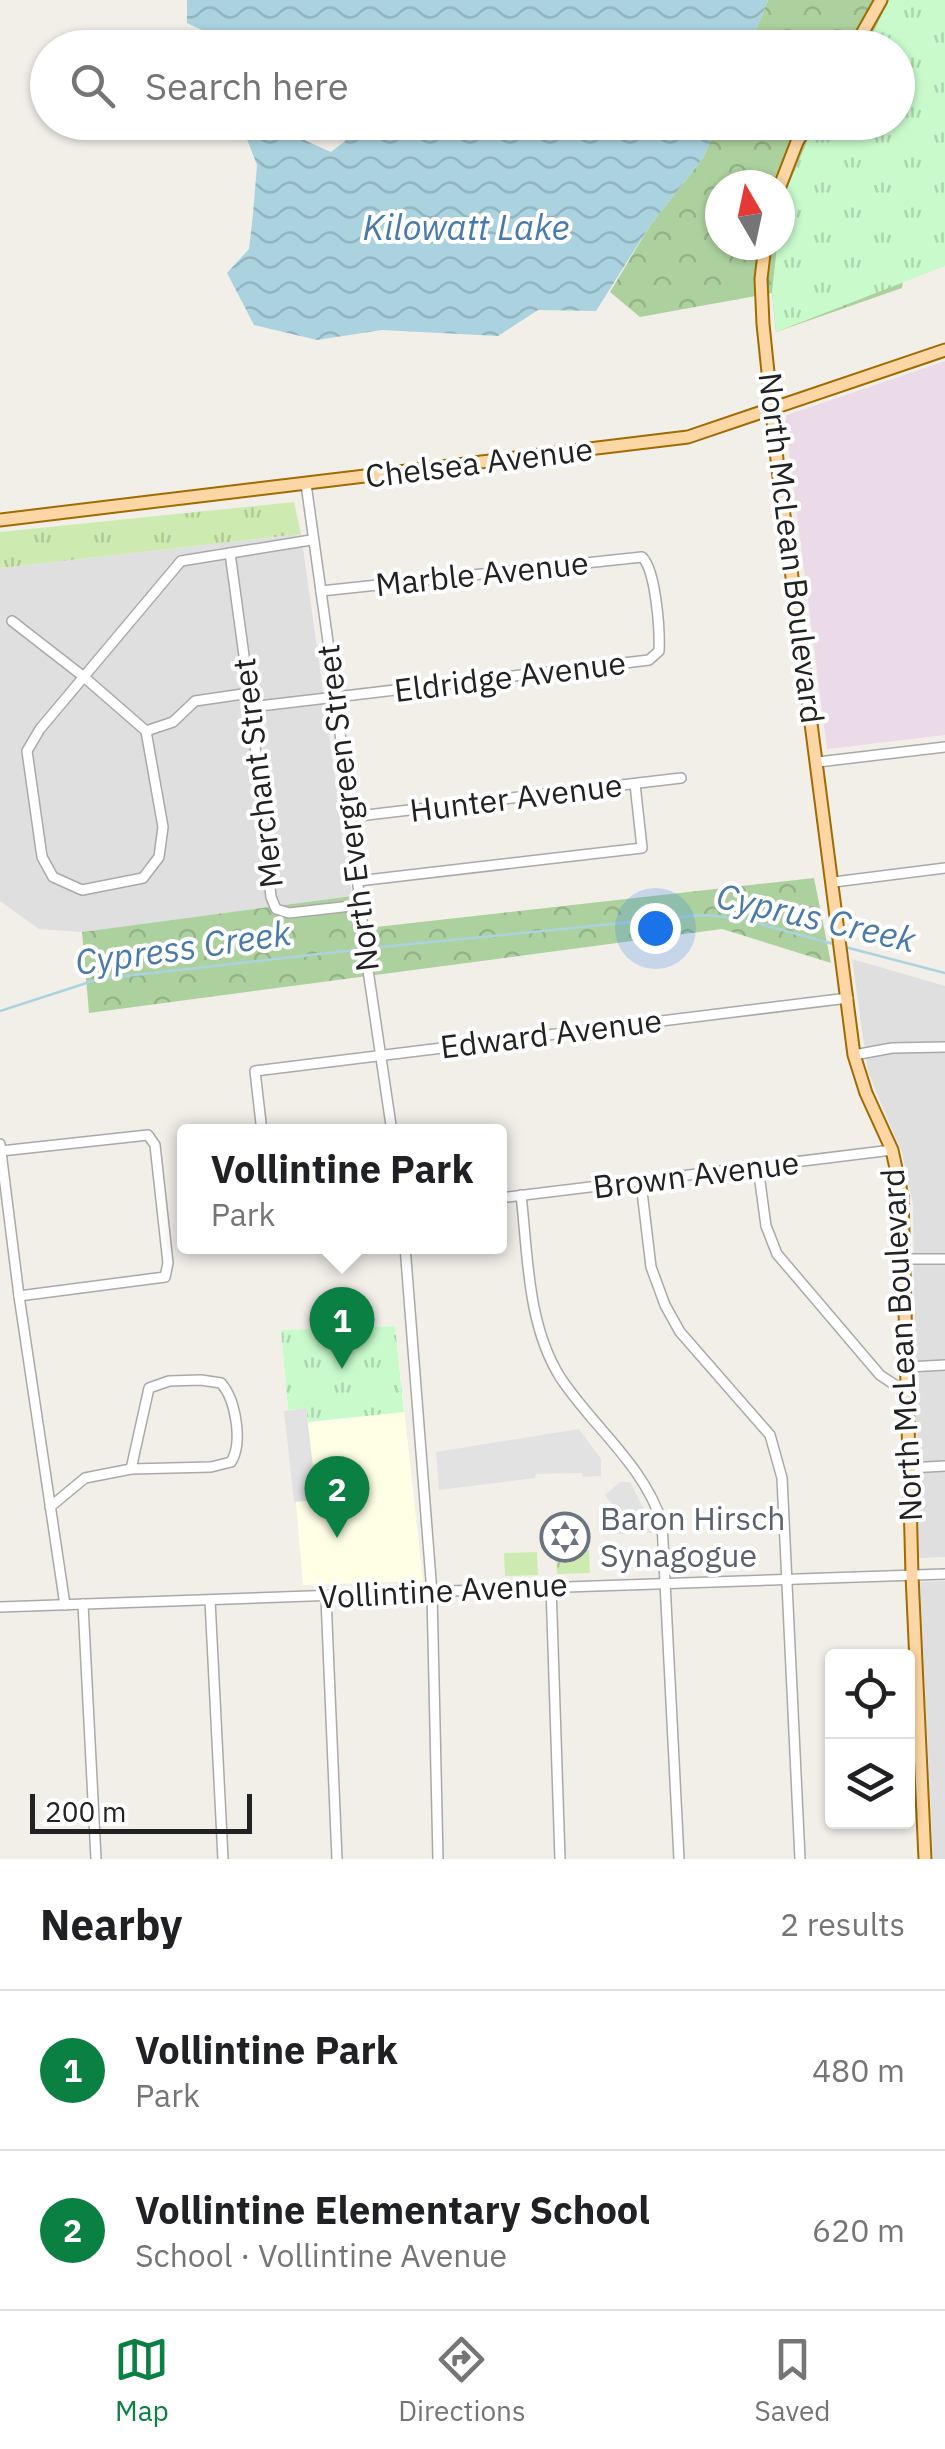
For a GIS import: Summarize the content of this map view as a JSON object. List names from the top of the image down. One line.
{"streets":{"main road":["Chelsea Avenue","North McLean Boulevard"],"street":["Marble Avenue","Eldridge Avenue","Merchant Street","Hunter Avenue","North Evergreen Street","Edward Avenue","Brown Avenue","Vollintine Avenue"]},"crossings":[["Chelsea Avenue","North McLean Boulevard"],["Chelsea Avenue","North Evergreen Street"],["North McLean Boulevard","Edward Avenue"],["North McLean Boulevard","Brown Avenue"],["North McLean Boulevard","Vollintine Avenue"],["Marble Avenue","Eldridge Avenue"],["Marble Avenue","North Evergreen Street"],["Eldridge Avenue","Merchant Street"],["Eldridge Avenue","North Evergreen Street"],["Merchant Street","North Evergreen Street"],["Hunter Avenue","North Evergreen Street"],["North Evergreen Street","Edward Avenue"]],"water":["Kilowatt Lake","Cyprus Creek","Cypress Creek"],"places":{"synagogue":["Baron Hirsch Synagogue"]},"scale_bar":"200 m","north":"top","page":{"search":"Search here","popup":["Vollintine Park","Park"],"pins":["1","2"],"scale":"200 m","heading":["Nearby","2 results"],"list":[{"mark":"1","name":"Vollintine Park","note":"Park","value":"480 m"},{"mark":"2","name":"Vollintine Elementary School","note":"School · Vollintine Avenue","value":"620 m"}],"nav":["Map","Directions","Saved"]}}
